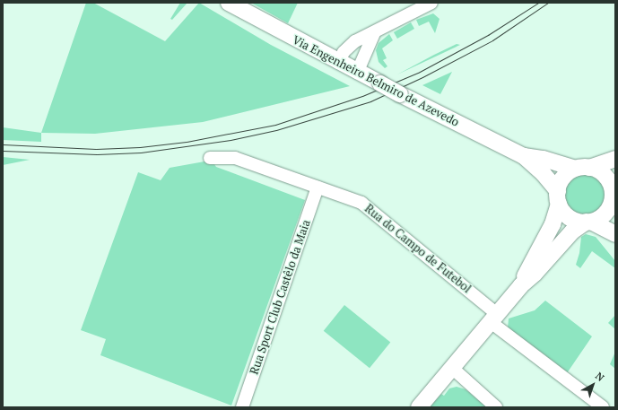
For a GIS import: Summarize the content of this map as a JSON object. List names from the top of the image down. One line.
{"streets":{"main road":["Via Engenheiro Belmiro de Azevedo"],"street":["Rua do Campo de Futebol","Rua Sport Club Castêlo da Maia"]},"crossings":[["Rua do Campo de Futebol","Rua Sport Club Castêlo da Maia"]],"north":"top right"}
